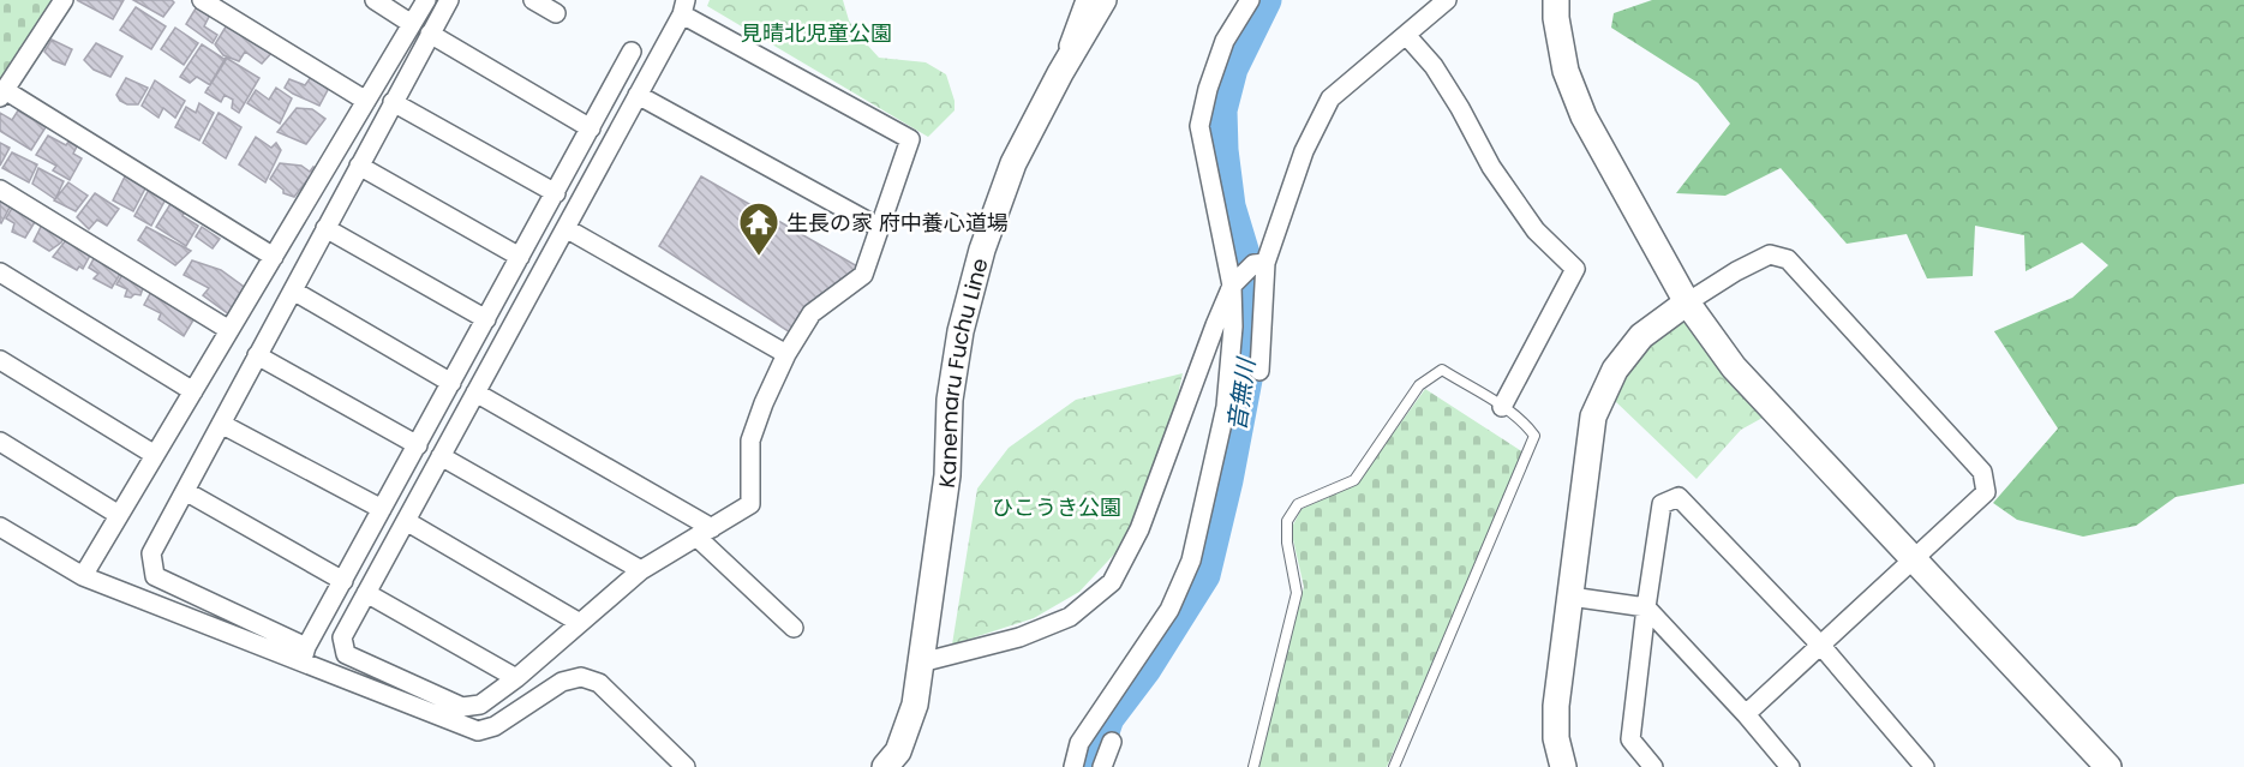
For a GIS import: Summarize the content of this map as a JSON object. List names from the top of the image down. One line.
{"streets":{"street":["Kanemaru Fuchu Line"]},"water":["音無川"],"parks":["見晴北児童公園","ひこうき公園"],"places":{"temple":["生長の家 府中養心道場"]}}
